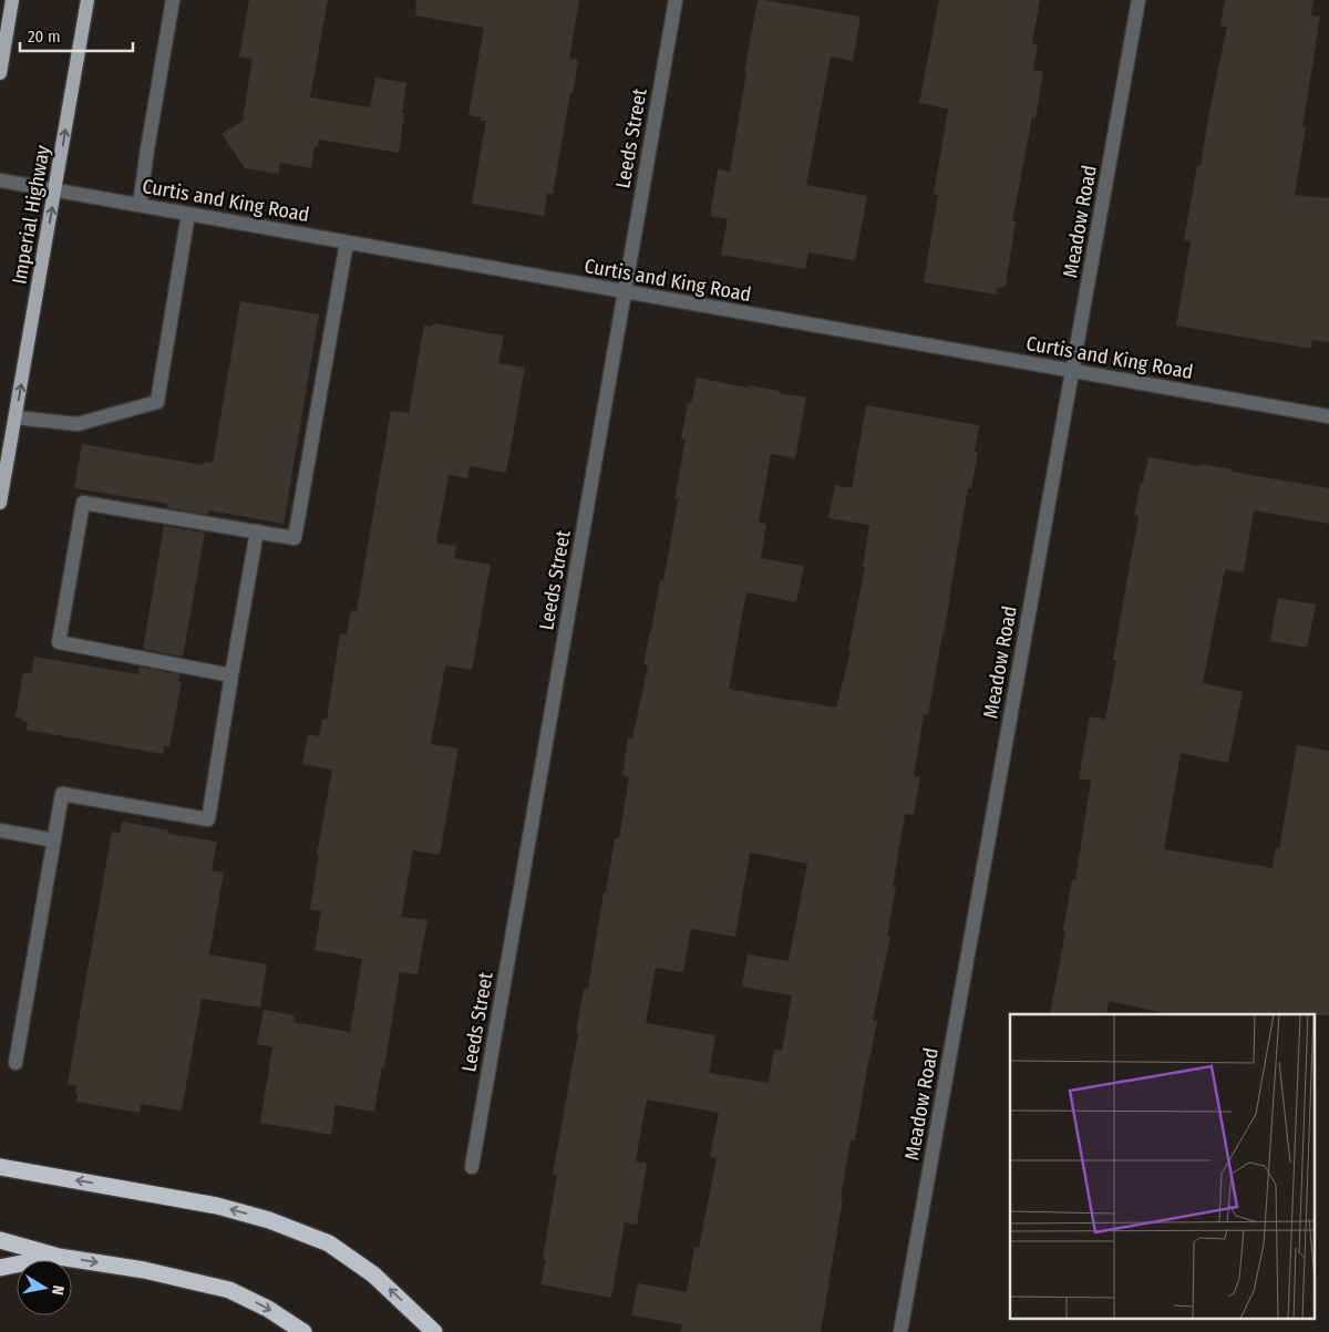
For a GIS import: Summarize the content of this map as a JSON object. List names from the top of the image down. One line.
{"streets":{"main road":["Imperial Highway"],"street":["Leeds Street","Curtis and King Road","Meadow Road"]},"crossings":[["Leeds Street","Curtis and King Road"],["Curtis and King Road","Imperial Highway"],["Curtis and King Road","Meadow Road"]],"one_way":["Imperial Highway"],"scale_bar":"20 m","north":"right"}
